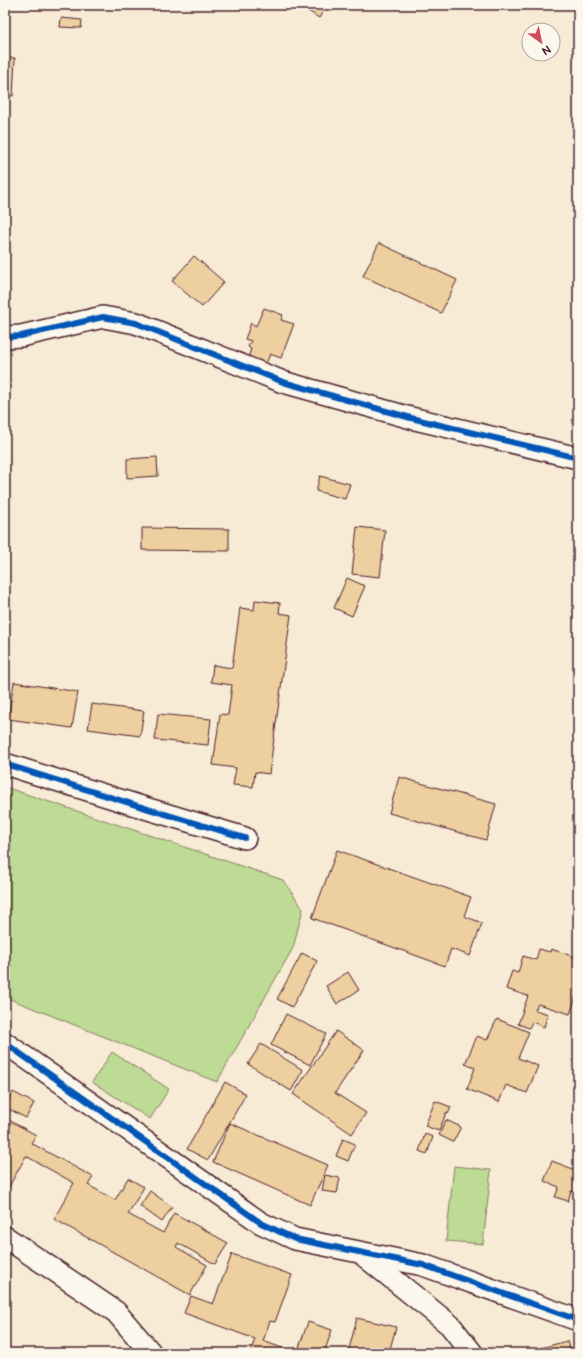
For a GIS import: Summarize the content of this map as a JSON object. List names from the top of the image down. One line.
{"north":"bottom right"}
